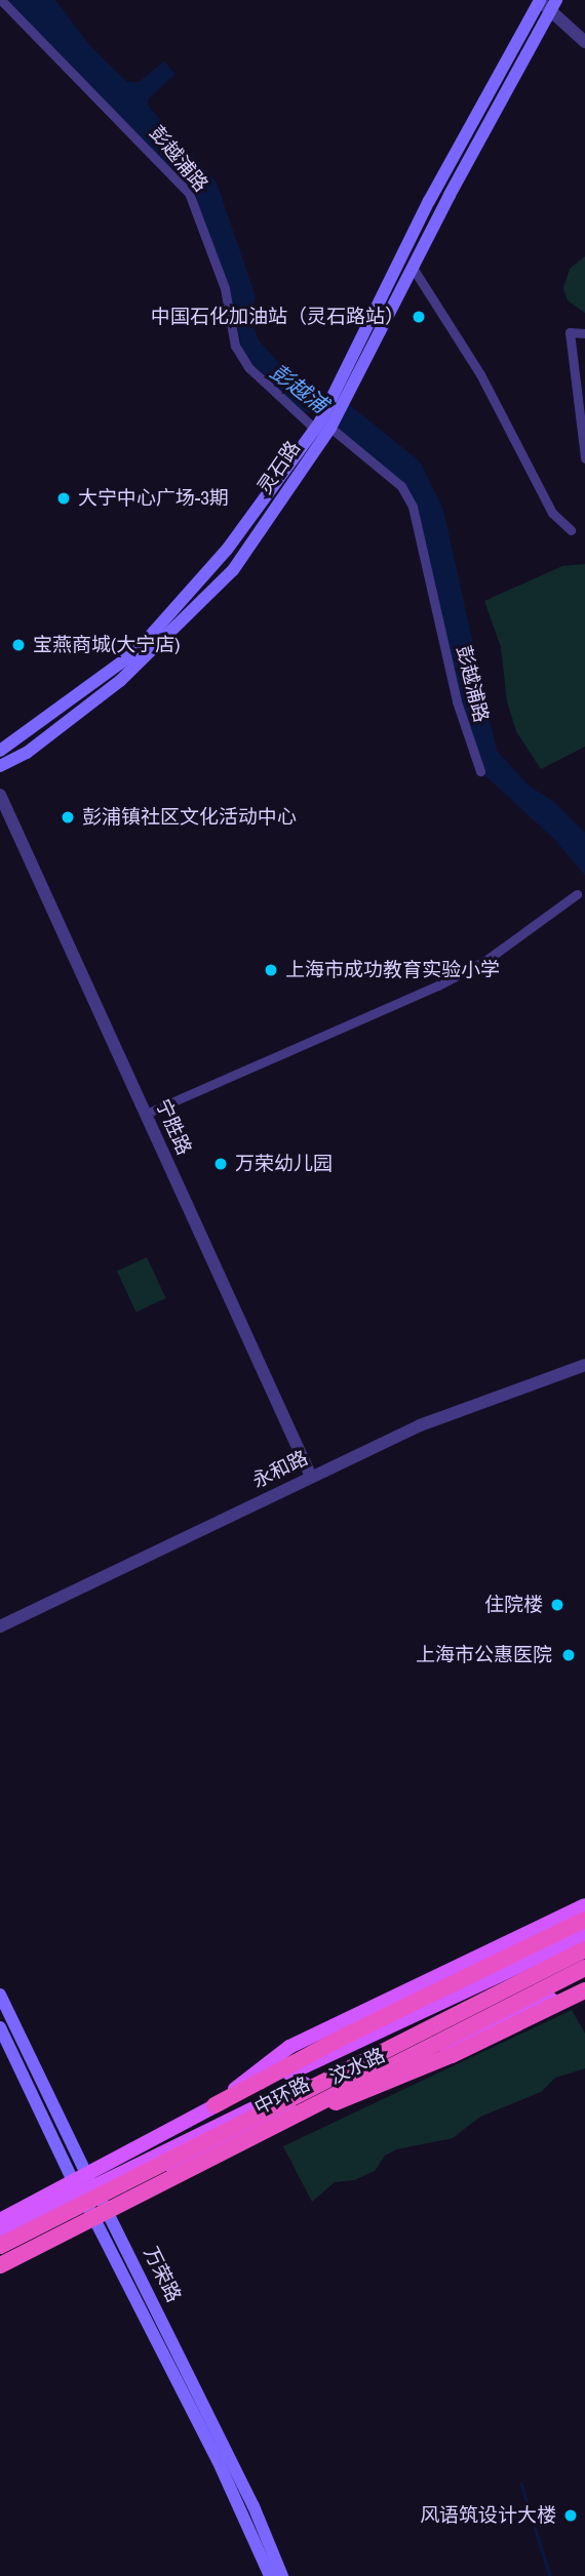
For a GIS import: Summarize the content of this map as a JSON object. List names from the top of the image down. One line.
{"streets":{"highway":["中环路"],"main road":["灵石路","汶水路","万荣路"],"street":["彭越浦路","宁胜路","永和路"]},"crossings":[["彭越浦路","灵石路"],["宁胜路","永和路"],["汶水路","万荣路"]],"water":["彭越浦"],"places":["中国石化加油站（灵石路站）","大宁中心广场-3期","宝燕商城(大宁店)","彭浦镇社区文化活动中心","上海市成功教育实验小学","万荣幼儿园","住院楼","上海市公惠医院","风语筑设计大楼"]}
